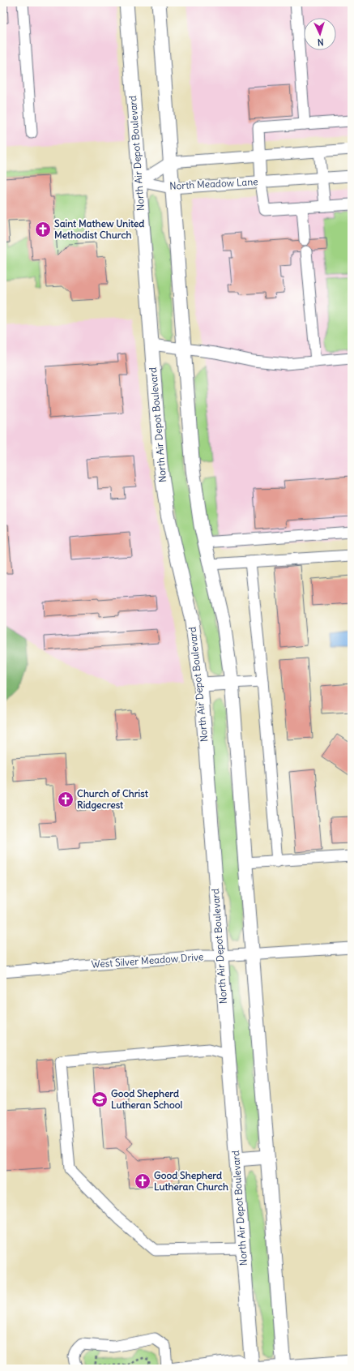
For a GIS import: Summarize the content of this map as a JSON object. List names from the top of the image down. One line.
{"streets":{"main road":["North Air Depot Boulevard"],"street":["North Meadow Lane","West Silver Meadow Drive"]},"crossings":[["North Air Depot Boulevard","North Meadow Lane"],["North Air Depot Boulevard","West Silver Meadow Drive"]],"places":{"church":["Saint Mathew United Methodist Church","Church of Christ Ridgecrest","Good Shepherd Lutheran Church"],"school or university":["Good Shepherd Lutheran School"]},"north":"bottom"}
